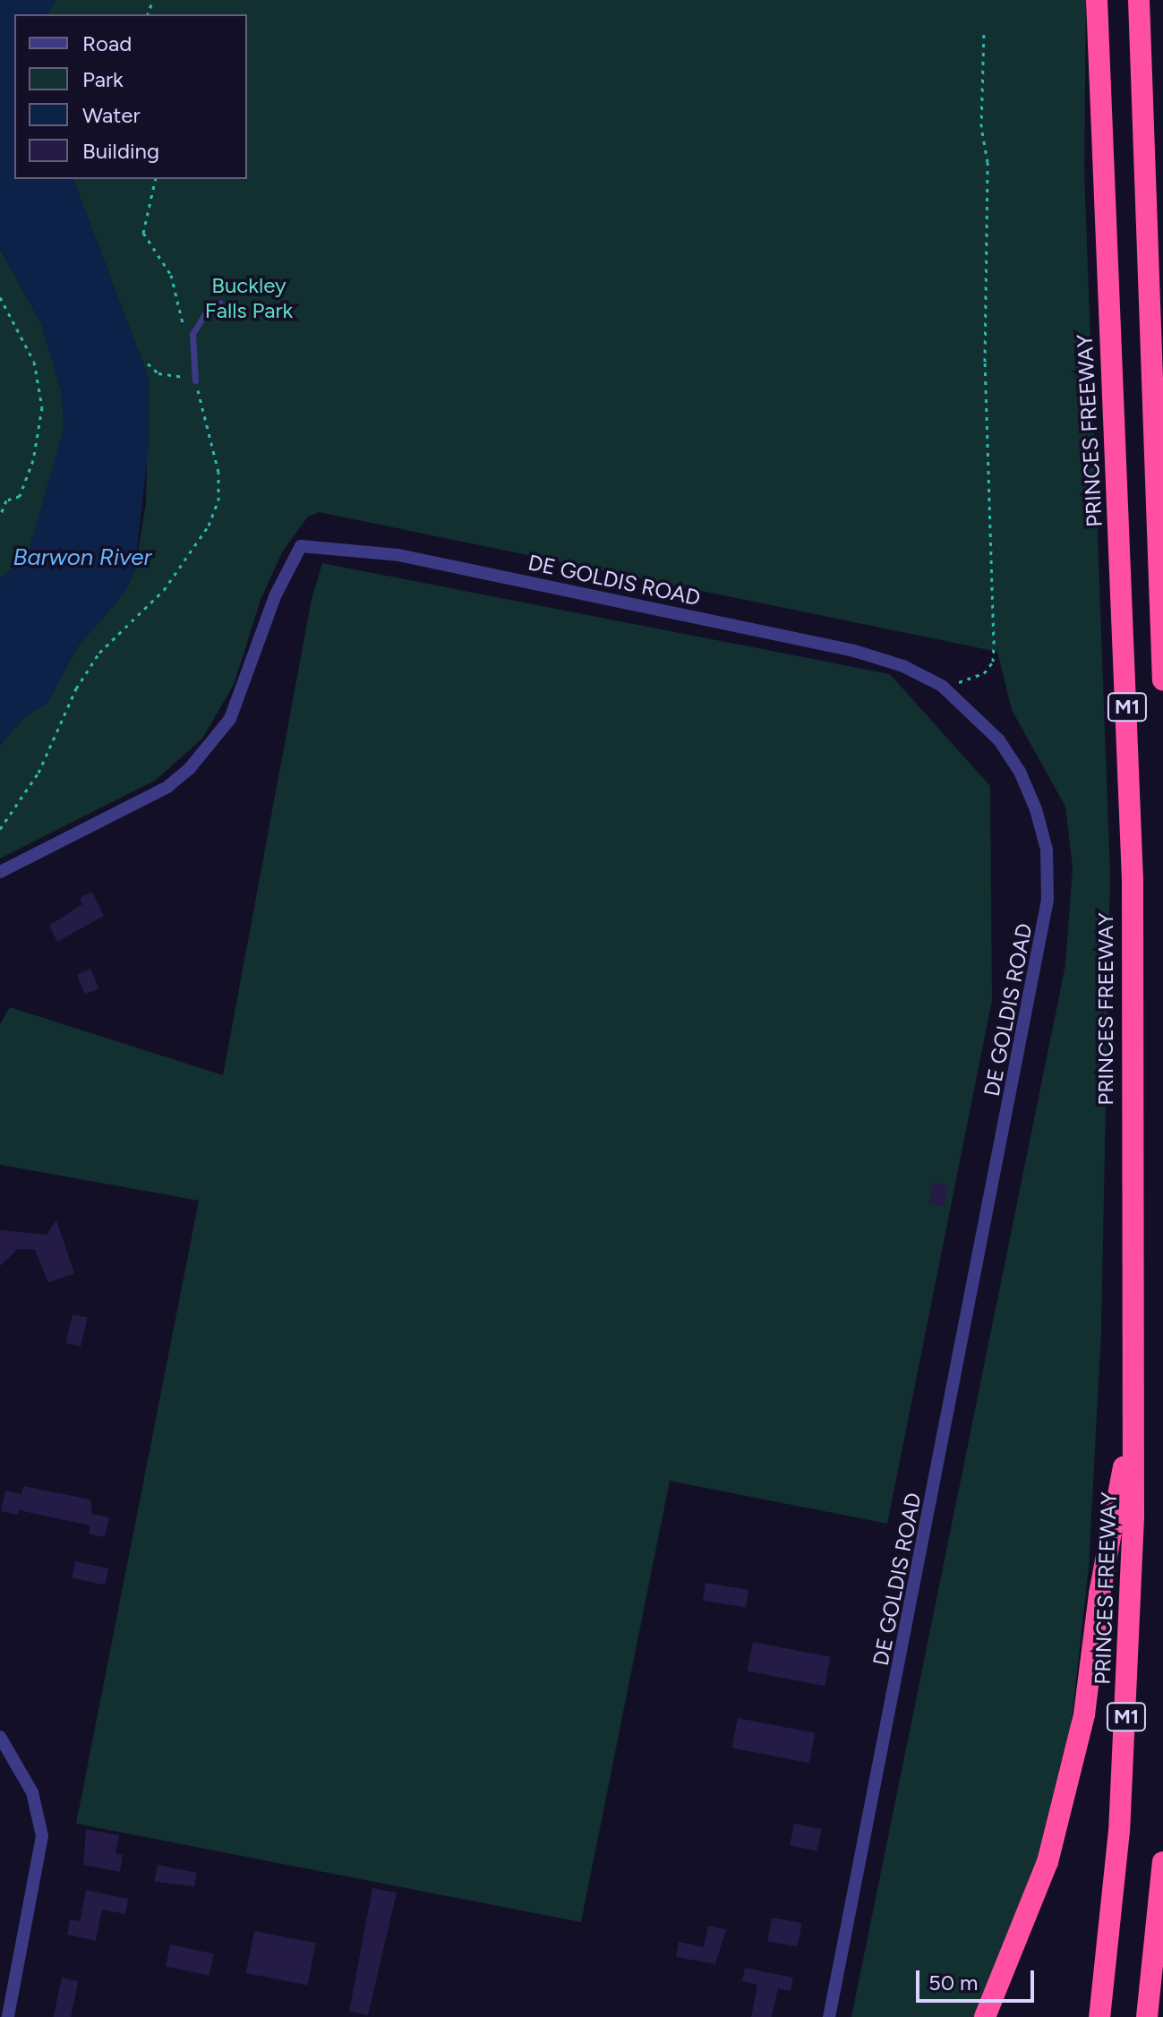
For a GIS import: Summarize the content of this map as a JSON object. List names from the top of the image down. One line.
{"streets":{"highway":["PRINCES FREEWAY","M1"],"street":["DE GOLDIS ROAD"]},"water":["Barwon River"],"parks":["Buckley Falls Park"],"legend":["Road","Park","Water","Building"],"scale_bar":"50 m"}
